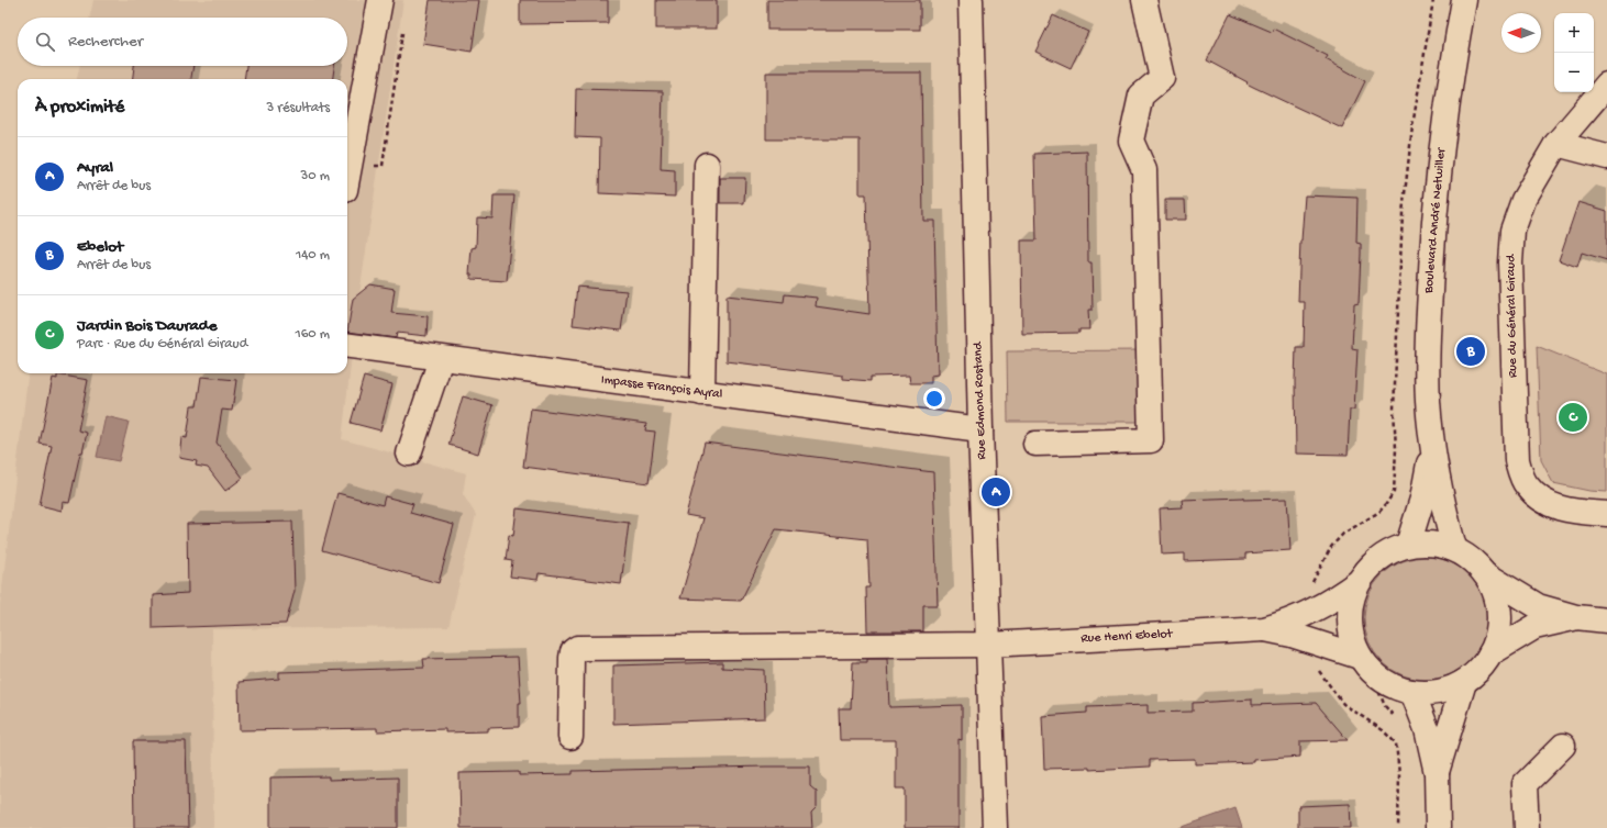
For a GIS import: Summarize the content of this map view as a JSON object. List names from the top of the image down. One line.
{"streets":{"street":["Boulevard André Netwiller","Rue du Général Giraud","Impasse François Ayral","Rue Edmond Rostand","Rue Henri Ebelot"]},"crossings":[["Boulevard André Netwiller","Rue Henri Ebelot"],["Impasse François Ayral","Rue Edmond Rostand"],["Rue Edmond Rostand","Rue Henri Ebelot"]],"north":"left","page":{"map_buttons":["+","−"],"search":"Rechercher","heading":["À proximité","3 résultats"],"list":[{"mark":"A","name":"Ayral","note":"Arrêt de bus","value":"30 m"},{"mark":"B","name":"Ebelot","note":"Arrêt de bus","value":"140 m"},{"mark":"C","name":"Jardin Bois Daurade","note":"Parc · Rue du Général Giraud","value":"160 m"}],"pins":["B","C","A"]}}
